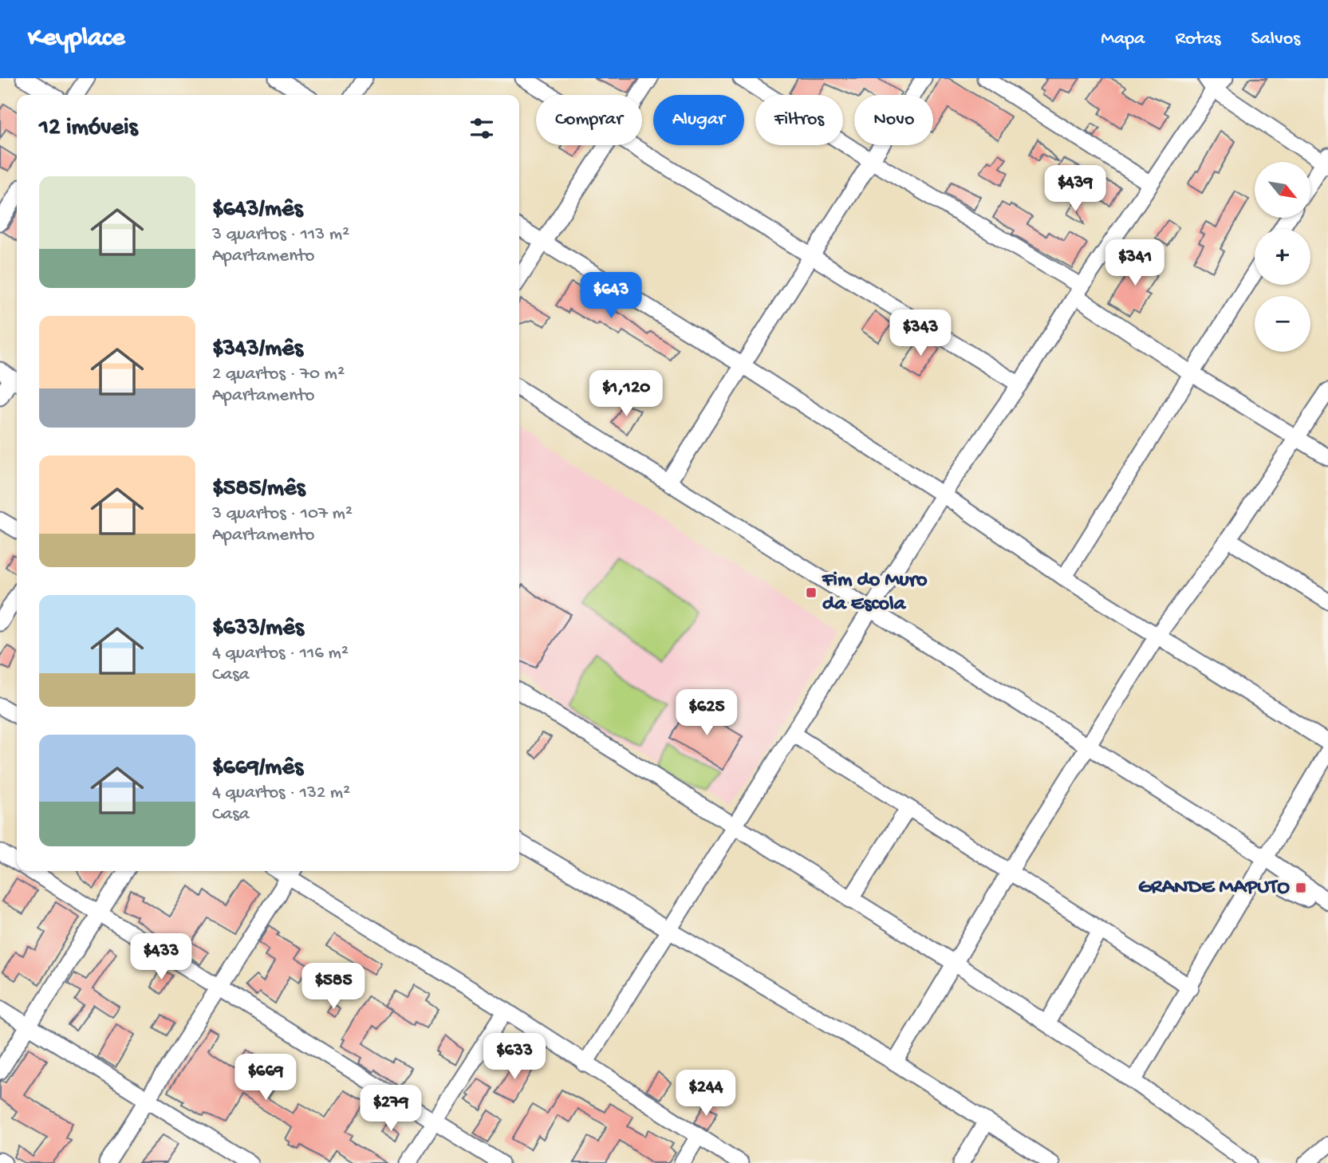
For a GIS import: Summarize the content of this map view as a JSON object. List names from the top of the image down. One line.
{"places":{"transit":["Fim do Muro da Escola","GRANDE MAPUTO"]},"north":"bottom right","page":{"header":"Keyplace","nav":["Mapa","Rotas","Salvos"],"chip":["Comprar","Alugar","Filtros","Novo"],"heading":"12 imóveis","map_buttons":["+","−"],"list":[{"name":"$643/mês","note":"3 quartos · 113 m² · Apartamento"},{"name":"$343/mês","note":"2 quartos · 70 m² · Apartamento"},{"name":"$585/mês","note":"3 quartos · 107 m² · Apartamento"},{"name":"$633/mês","note":"4 quartos · 116 m² · Casa"},{"name":"$669/mês","note":"4 quartos · 132 m² · Casa"}],"price":["$439","$341","$643","$343","$1,120","$625","$433","$585","$633","$669","$244","$279"]}}
